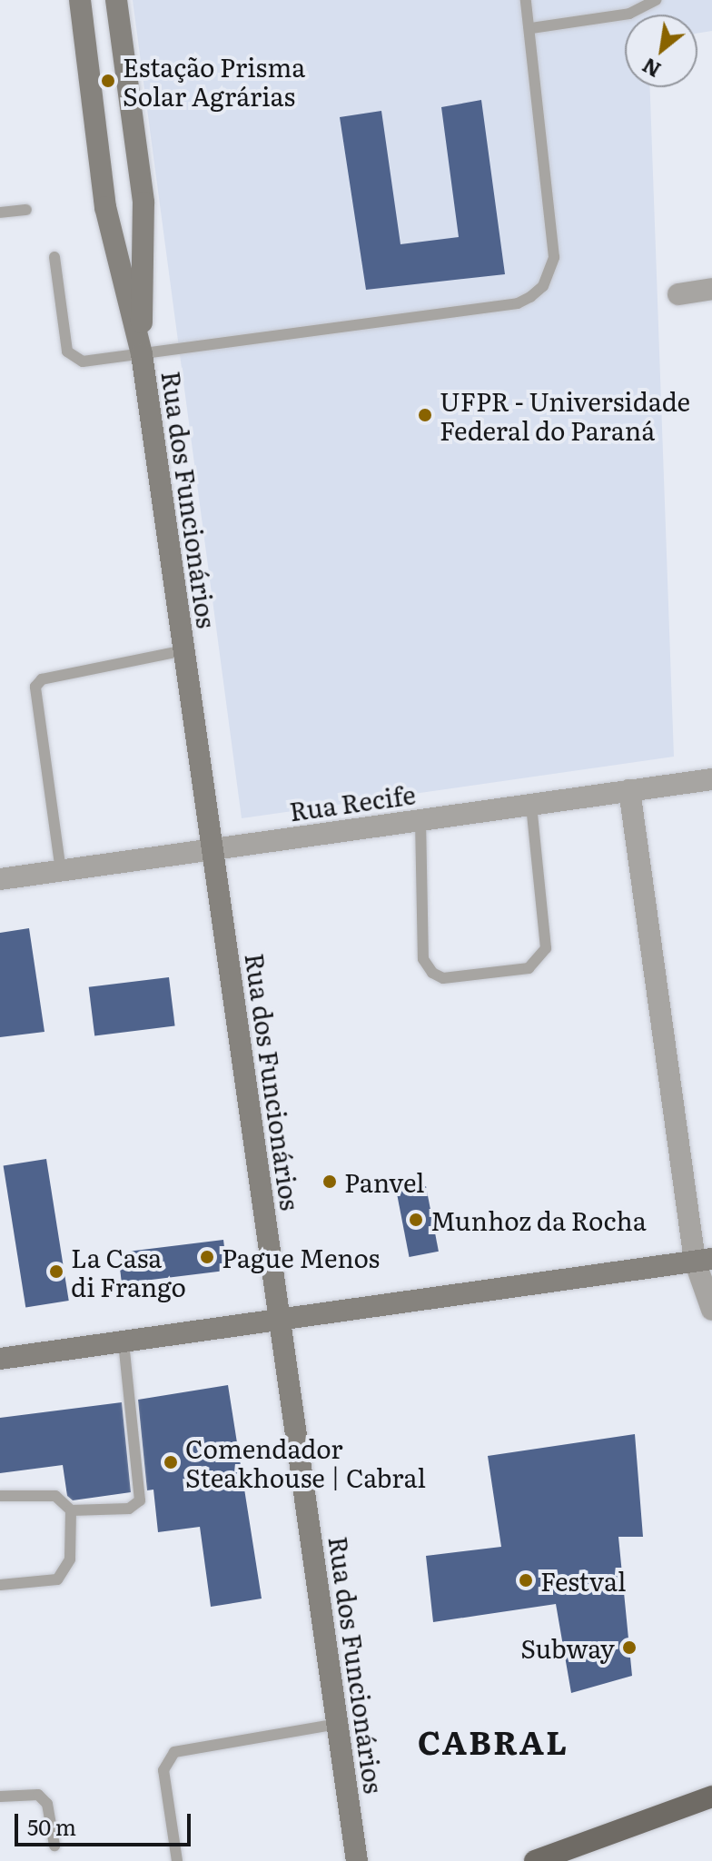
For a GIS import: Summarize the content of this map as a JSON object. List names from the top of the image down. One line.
{"streets":{"street":["Rua dos Funcionários","Rua Recife"]},"crossings":[["Rua dos Funcionários","Rua Recife"]],"districts":["CABRAL"],"places":["Estação Prisma Solar Agrárias","UFPR - Universidade Federal do Paraná","Panvel","Munhoz da Rocha","Pague Menos","La Casa di Frango","Comendador Steakhouse | Cabral","Festval","Subway"],"scale_bar":"50 m","north":"bottom left"}
